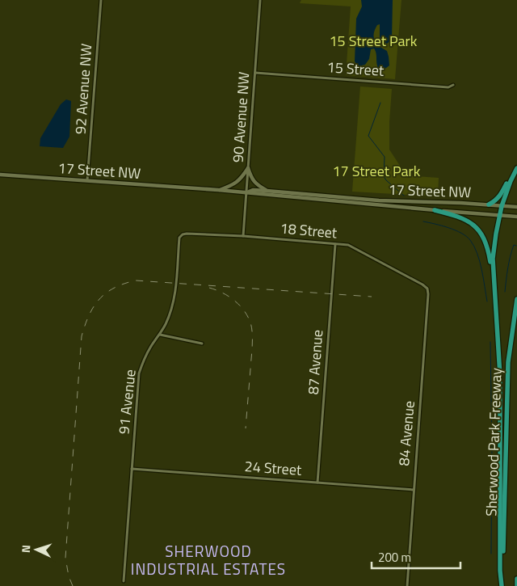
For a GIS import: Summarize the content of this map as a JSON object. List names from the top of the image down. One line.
{"streets":{"highway":["Sherwood Park Freeway"],"main road":["17 Street NW"],"street":["15 Street","92 Avenue NW","90 Avenue NW","18 Street","87 Avenue","91 Avenue","84 Avenue","24 Street"]},"crossings":[["15 Street","90 Avenue NW"],["92 Avenue NW","17 Street NW"],["90 Avenue NW","17 Street NW"],["90 Avenue NW","18 Street"],["18 Street","87 Avenue"],["18 Street","91 Avenue"],["18 Street","84 Avenue"],["87 Avenue","24 Street"],["91 Avenue","24 Street"],["84 Avenue","24 Street"]],"districts":["SHERWOOD INDUSTRIAL ESTATES"],"parks":["15 Street Park","17 Street Park"],"scale_bar":"200 m","north":"left"}
